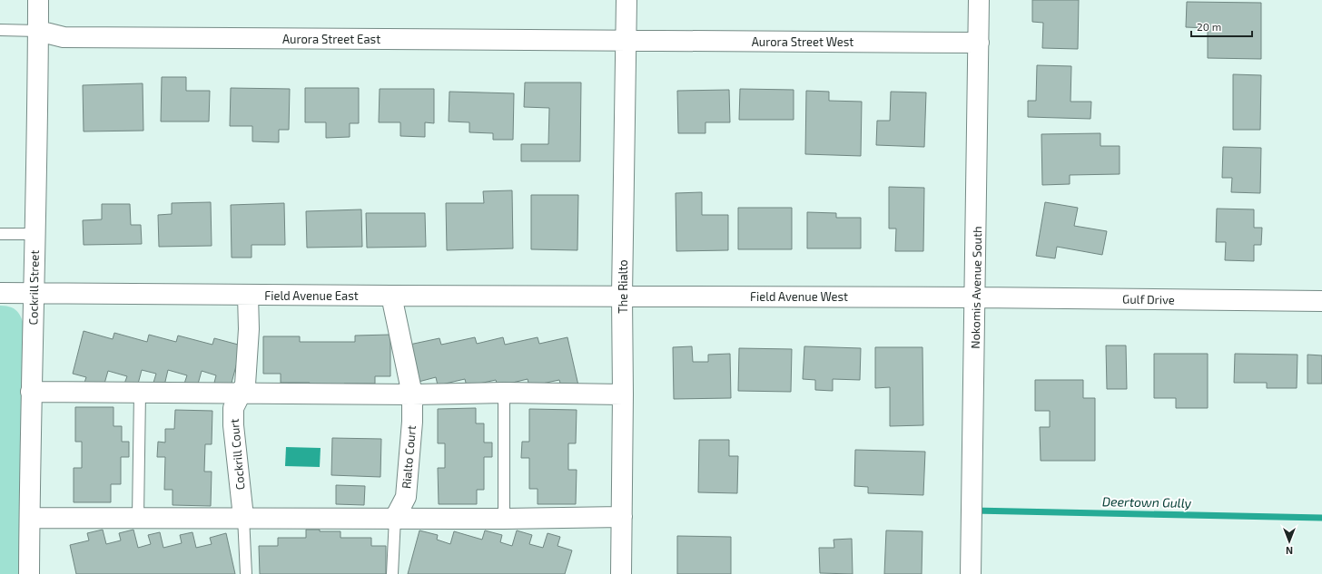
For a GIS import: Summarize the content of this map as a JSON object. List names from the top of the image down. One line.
{"streets":{"street":["Aurora Street East","Aurora Street West","The Rialto","Cockrill Street","Nokomis Avenue South","Field Avenue East","Field Avenue West","Gulf Drive","Cockrill Court","Rialto Court"]},"crossings":[["Aurora Street East","Aurora Street West"],["Aurora Street East","The Rialto"],["Aurora Street East","Cockrill Street"],["Aurora Street West","The Rialto"],["Aurora Street West","Nokomis Avenue South"],["The Rialto","Field Avenue East"],["The Rialto","Field Avenue West"],["Cockrill Street","Field Avenue East"],["Nokomis Avenue South","Field Avenue West"],["Nokomis Avenue South","Gulf Drive"],["Field Avenue East","Field Avenue West"],["Field Avenue East","Cockrill Court"],["Field Avenue East","Rialto Court"],["Field Avenue West","Gulf Drive"]],"water":["Deertown Gully"],"scale_bar":"20 m","north":"bottom"}
